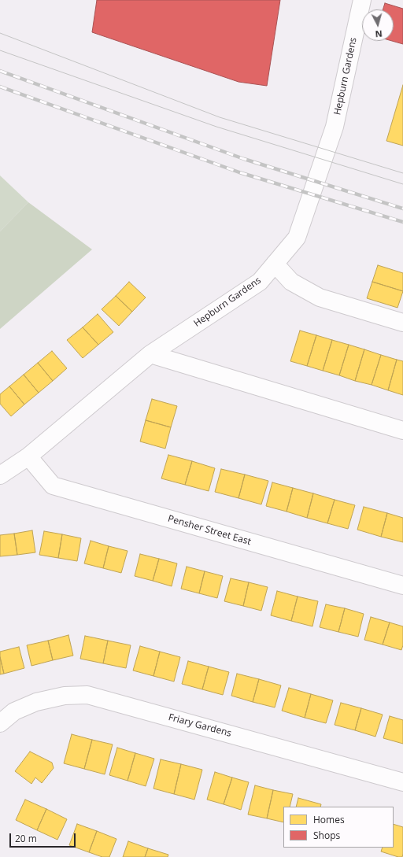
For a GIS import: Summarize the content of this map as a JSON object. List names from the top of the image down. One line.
{"streets":{"street":["Hepburn Gardens","Pensher Street East","Friary Gardens"]},"crossings":[["Hepburn Gardens","Pensher Street East"]],"legend":["Homes","Shops"],"scale_bar":"20 m","north":"bottom"}
